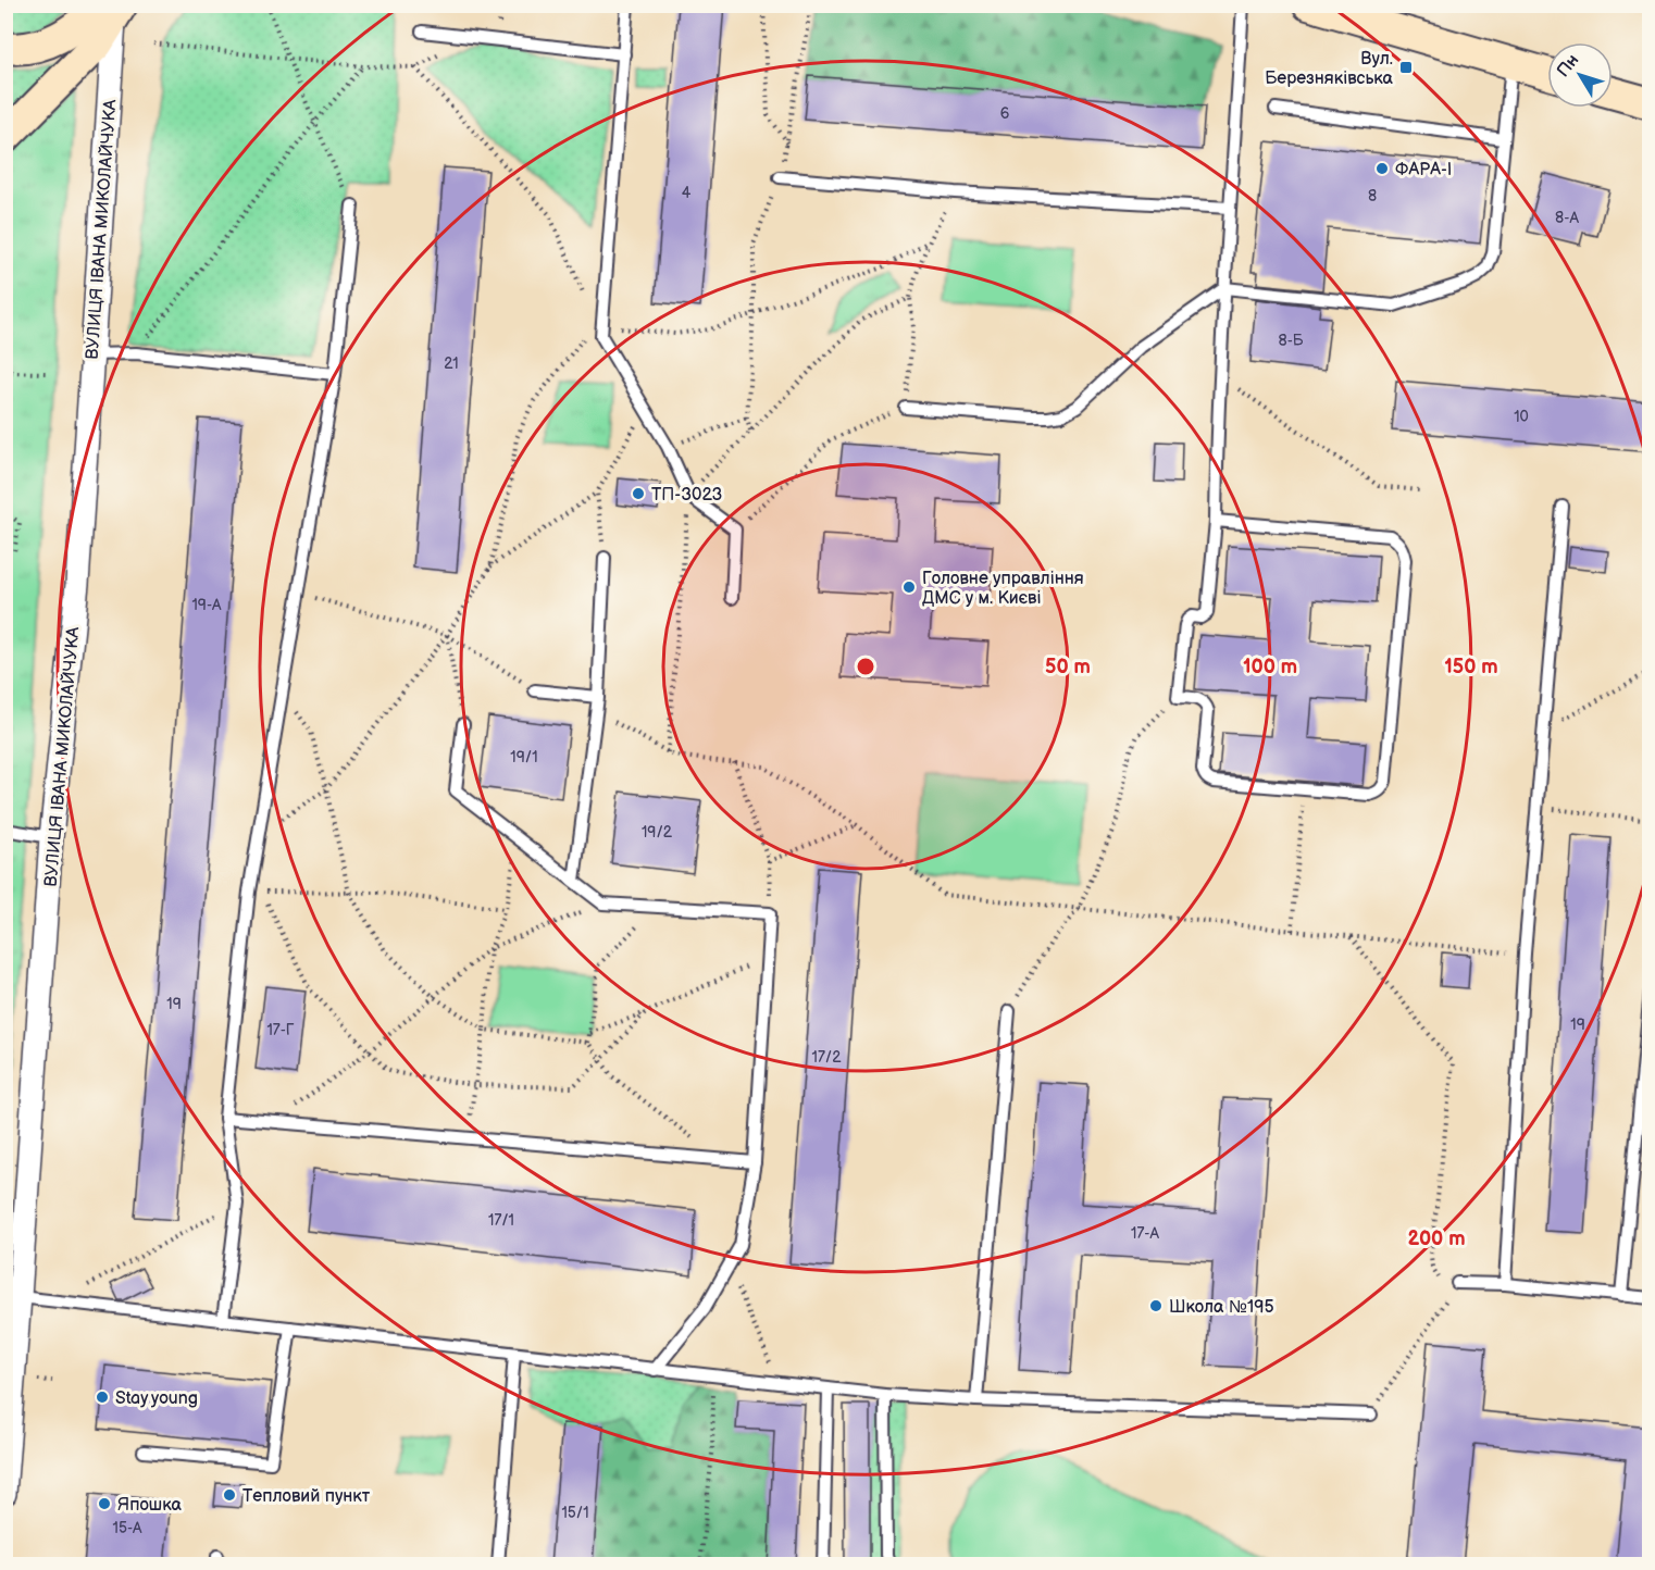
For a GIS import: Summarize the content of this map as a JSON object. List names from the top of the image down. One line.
{"streets":{"street":["ВУЛИЦЯ ІВАНА МИКОЛАЙЧУКА"]},"places":{"transit":["Вул. Березняківська"],"other":["ФАРА-І","ТП-3023","Головне управління ДМС у м. Києві","Школа №195","Stay young","Тепловий пункт","Япошка"]},"house_numbers":["6","4","8","8-А","8-Б","21","10","19-А","19/1","19/2","19","19","17-Г","17/2","17/1","17-А","15/1","15-А"],"north":"top left","rings":["50 m","100 m","150 m","200 m"]}
